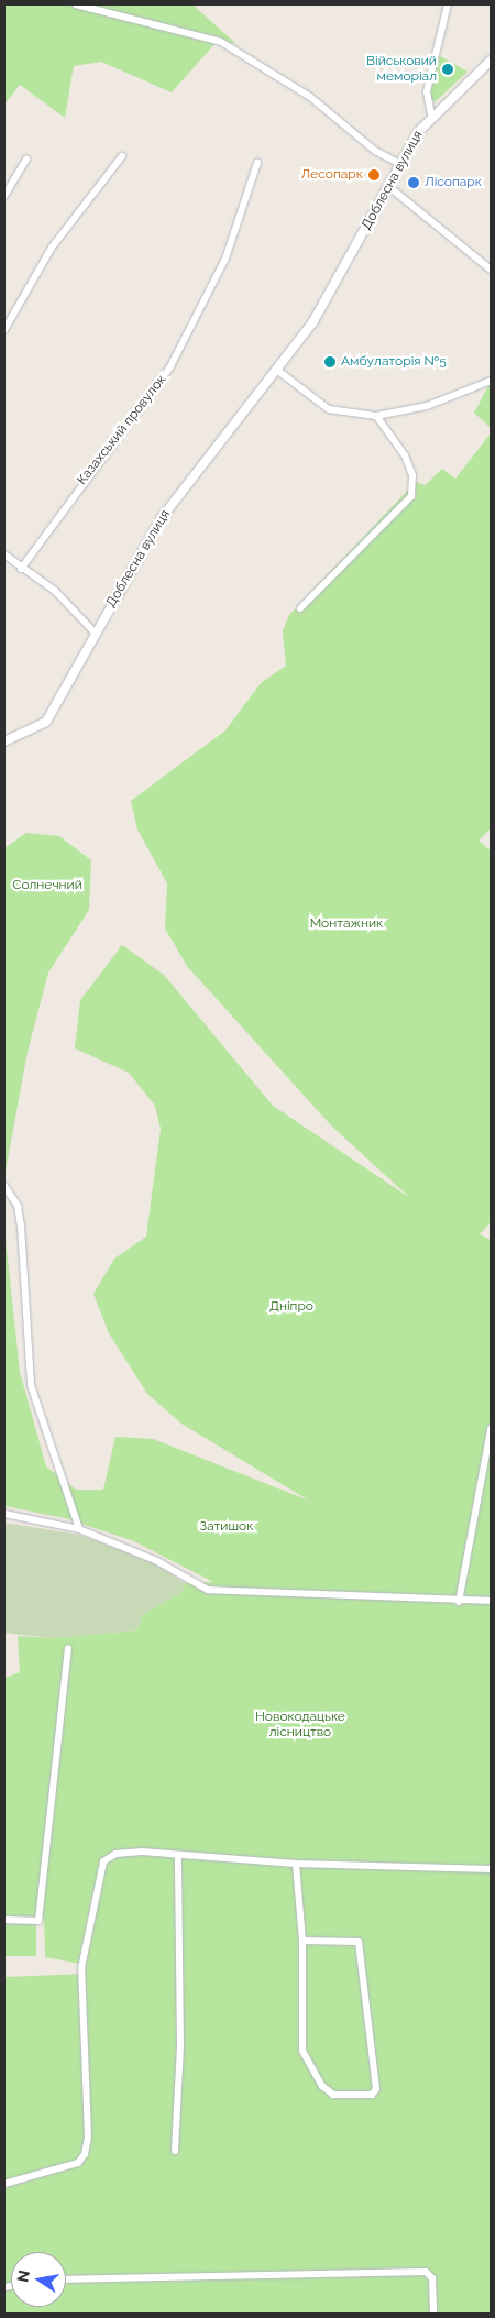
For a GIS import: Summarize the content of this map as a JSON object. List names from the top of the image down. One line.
{"streets":{"street":["Доблесна вулиця","Казахський провулок"]},"parks":["Солнечний","Монтажник","Дніпро","Затишок","Новокодацьке лісництво"],"places":["Військовий меморіал","Лесопарк","Лісопарк","Амбулаторія №5"],"north":"left"}
